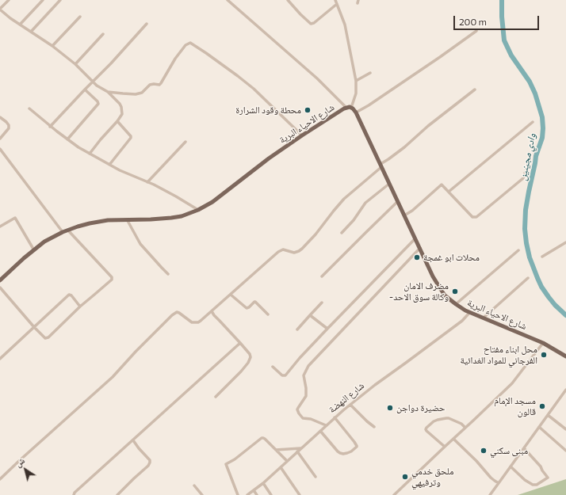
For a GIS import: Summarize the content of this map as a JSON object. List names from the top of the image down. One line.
{"streets":{"main road":["شارع الاحياء البرية"],"street":["شارع النهضة"]},"crossings":[["شارع الاحياء البرية","شارع النهضة"]],"water":["وادي مجينين"],"places":["محطة وقود الشرارة","محلات ابو غمجة","مضرف الامان -وكالة سوق الاحد","محل ابناء مفتاح الفرجاني للمواد الغدائية","مسجد الإمام قالون","حضيرة دواجن","مبنى سكني","ملحق خدمي وترفيهي"],"scale_bar":"200 m","north":"top left"}
